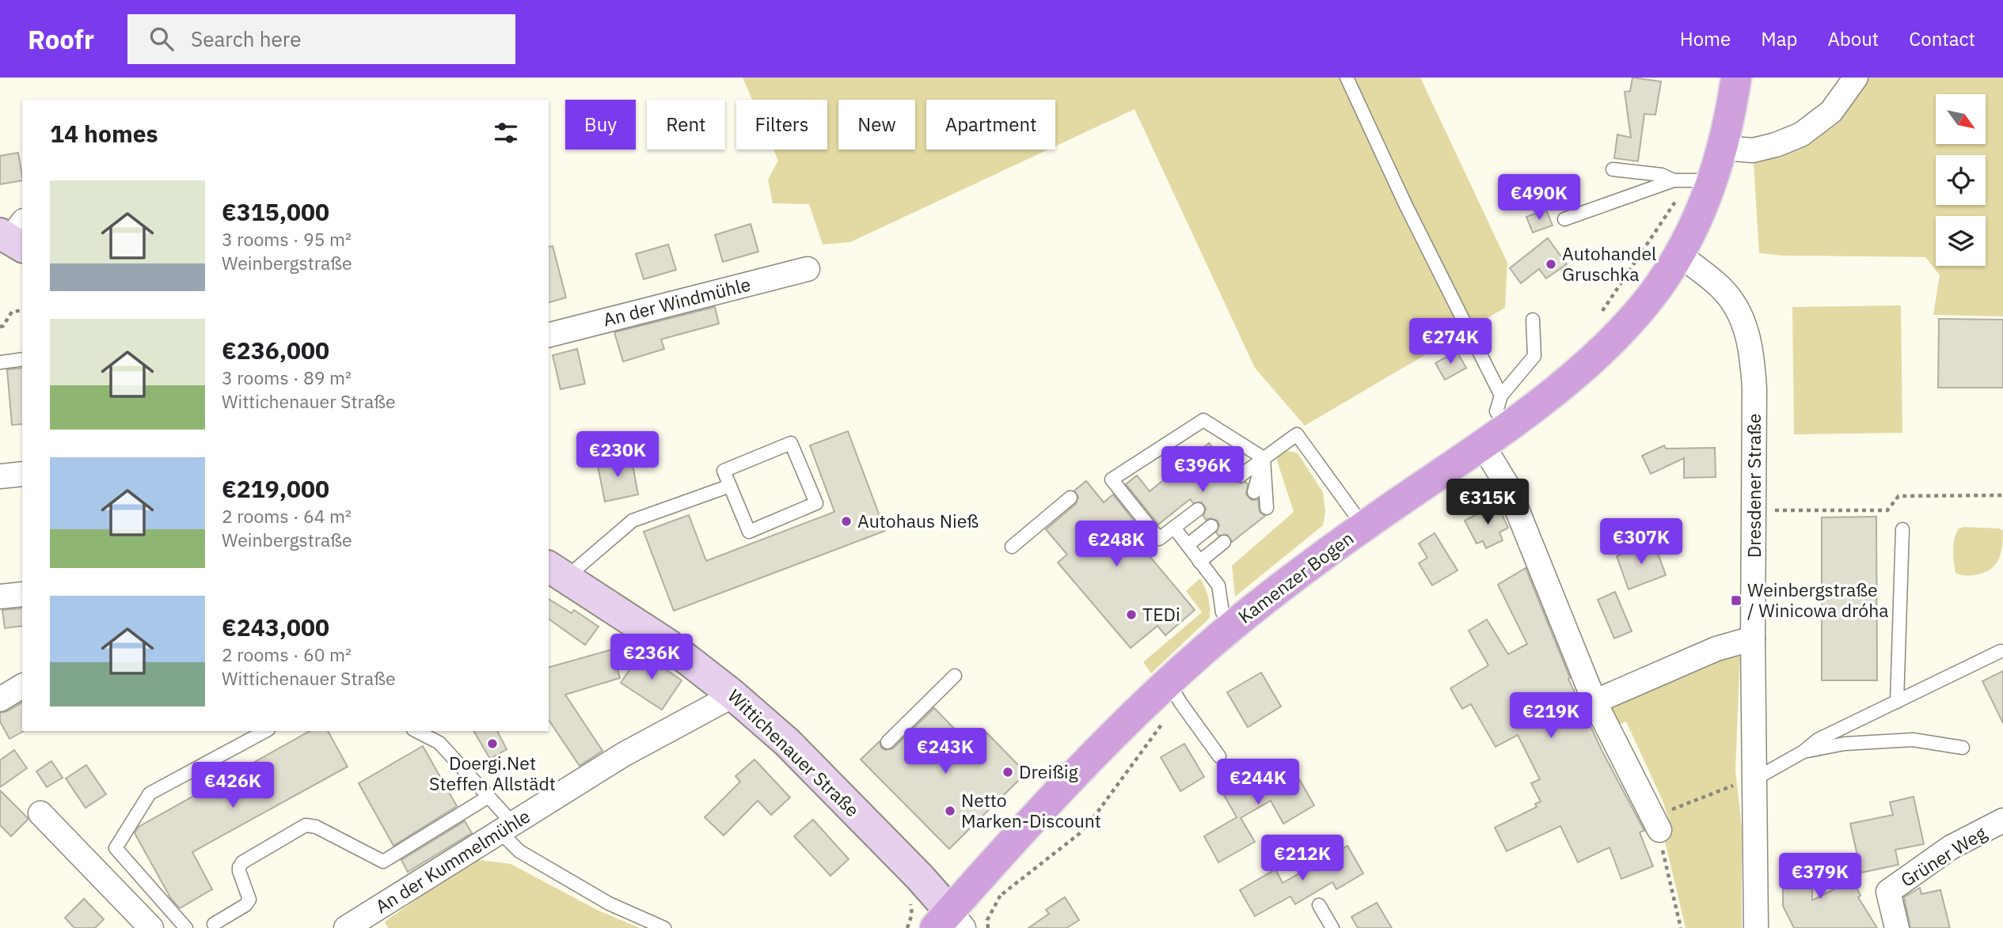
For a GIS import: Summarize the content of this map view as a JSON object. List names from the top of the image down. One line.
{"streets":{"main road":["Kamenzer Bogen","Wittichenauer Straße"],"street":["An der Windmühle","Dresdener Straße","Grüner Weg","An der Kummelmühle"]},"crossings":[["Dresdener Straße","Kamenzer Bogen"],["Kamenzer Bogen","Wittichenauer Straße"],["Wittichenauer Straße","An der Kummelmühle"]],"places":{"other":["Autohandel Gruschka","Autohaus Nieß","TEDi","Doergi.Net Steffen Allstädt","Dreißig","Netto Marken-Discount"],"transit":["Weinbergstraße / Winicowa dróha"]},"north":"bottom right","page":{"header":"Roofr","search":"Search here","nav":["Home","Map","About","Contact"],"chip":["Buy","Rent","Filters","New","Apartment"],"heading":"14 homes","list":[{"name":"€315,000","note":"3 rooms · 95 m² · Weinbergstraße"},{"name":"€236,000","note":"3 rooms · 89 m² · Wittichenauer Straße"},{"name":"€219,000","note":"2 rooms · 64 m² · Weinbergstraße"},{"name":"€243,000","note":"2 rooms · 60 m² · Wittichenauer Straße"}],"price":["€490K","€274K","€230K","€396K","€315K","€307K","€248K","€236K","€219K","€243K","€244K","€426K","€212K","€379K"]}}
